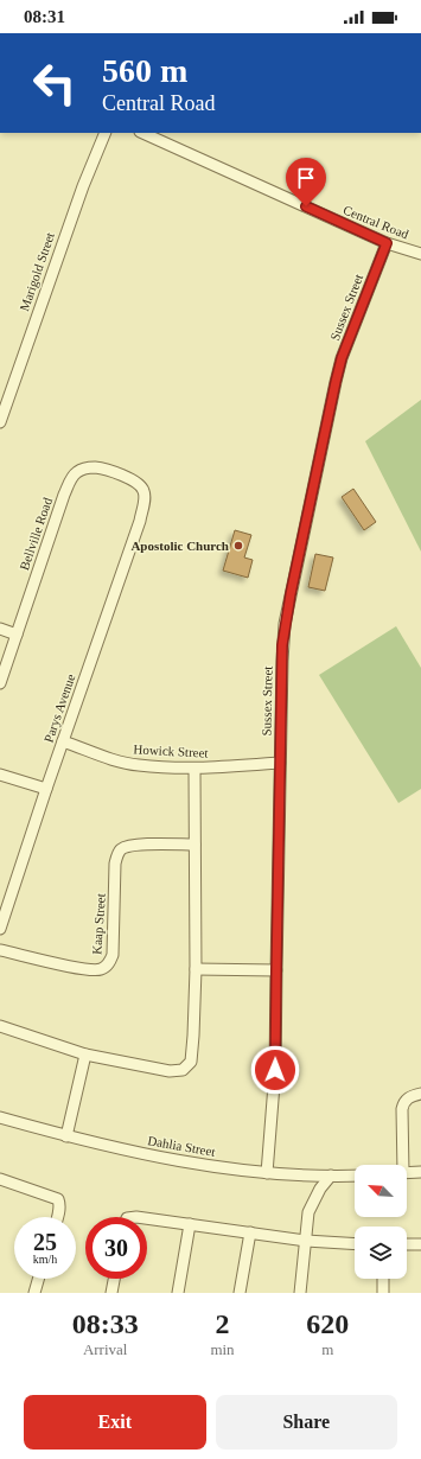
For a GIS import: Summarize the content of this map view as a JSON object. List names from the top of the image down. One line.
{"streets":{"street":["Central Road","Marigold Street","Sussex Street","Bellville Road","Parys Avenue","Howick Street","Kaap Street","Dahlia Street"]},"crossings":[["Central Road","Sussex Street"],["Sussex Street","Howick Street"],["Sussex Street","Dahlia Street"],["Bellville Road","Parys Avenue"],["Parys Avenue","Howick Street"]],"places":["Apostolic Church"],"north":"top left","page":{"status":"08:31","turn":["560 m","Central Road"],"speed":"25 km/h","limit":"30","eta":["08:33","Arrival","2","min","620","m"],"buttons":["Exit","Share"]}}
